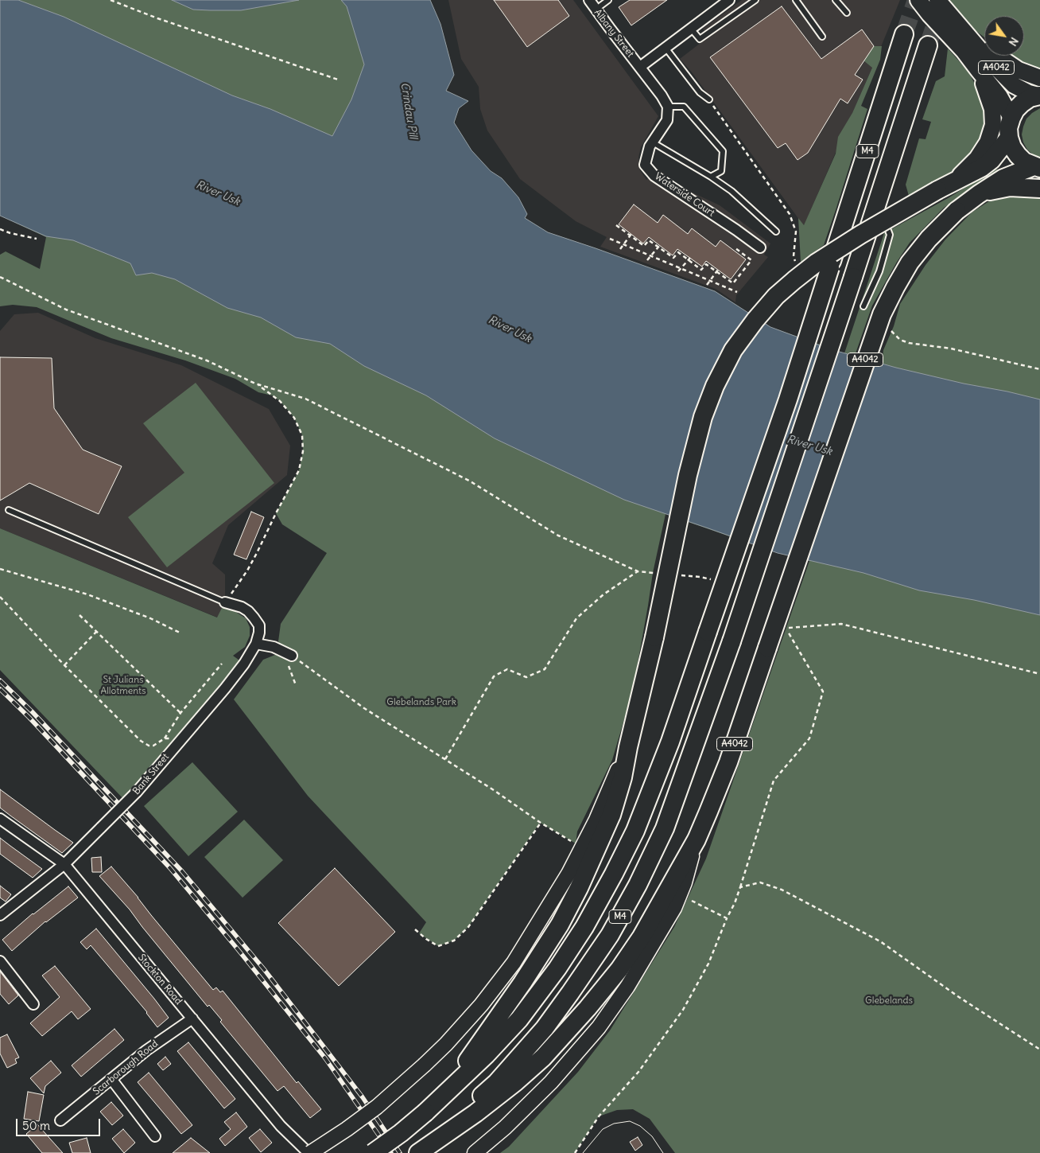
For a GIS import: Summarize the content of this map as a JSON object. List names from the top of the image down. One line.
{"streets":{"highway":["A4042","M4"],"street":["Albany Street","Waterside Court","Bank Street","Stockton Road","Scarborough Road"]},"crossings":[["A4042","M4"],["Bank Street","Stockton Road"],["Stockton Road","Scarborough Road"]],"water":["Crindau Pill","River Usk"],"parks":["St Julians Allotments","Glebelands Park","Glebelands"],"scale_bar":"50 m","north":"bottom right"}
